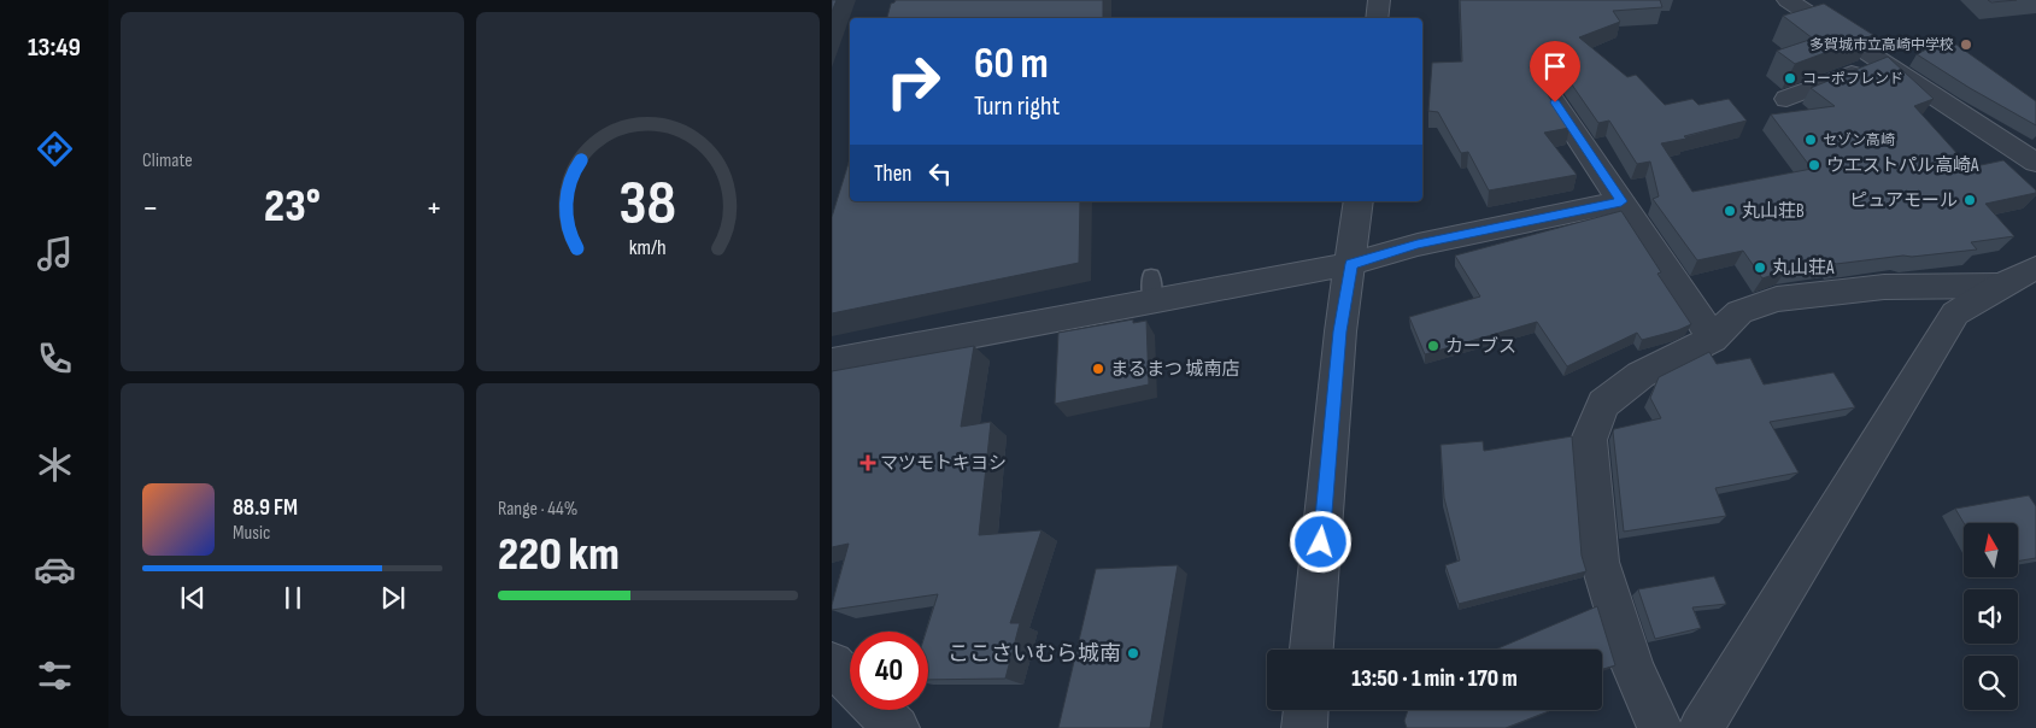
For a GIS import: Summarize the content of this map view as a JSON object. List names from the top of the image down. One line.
{"places":{"other":["多賀城市立高崎中学校","コーポフレンド","セゾン高崎","ウエストパル高崎A","ピュアモール","丸山荘B","丸山荘A","カーブス","まるまつ 城南店","ここさいむら城南"],"health":["マツモトキヨシ"]},"north":"top","page":{"tabs":"13:49","tile":["Climate",["Range · 44%","220 km"]],"turn":["60 m","Turn right"],"then":"Then","heat":["−","23°","+"],"song":["88.9 FM","Music"],"limit":"40","trip":"13:50 · 1 min · 170 m","gauge":["38","km/h"]}}
